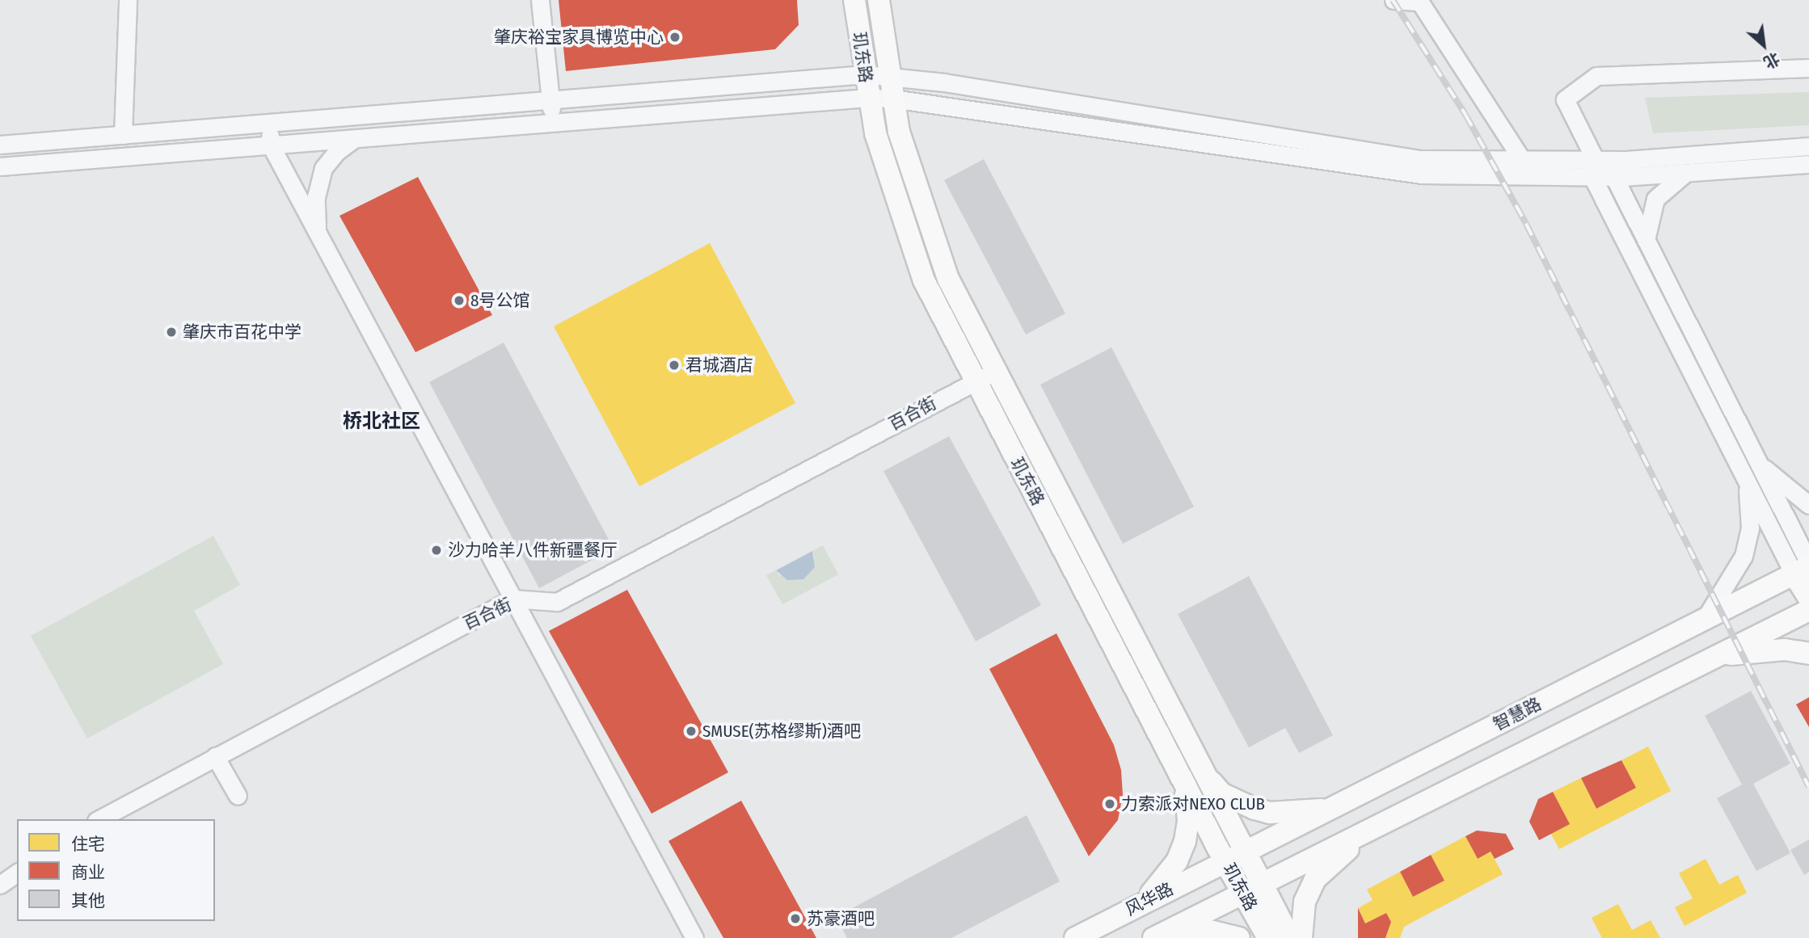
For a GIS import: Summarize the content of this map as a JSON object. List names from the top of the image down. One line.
{"streets":{"main road":["玑东路","智慧路","风华路"],"street":["百合街"]},"crossings":[["玑东路","百合街"],["玑东路","智慧路"],["玑东路","风华路"],["智慧路","风华路"]],"districts":["桥北社区"],"places":["肇庆裕宝家具博览中心","8号公馆","肇庆市百花中学","君城酒店","沙力哈羊八件新疆餐厅","SMUSE(苏格缪斯)酒吧","力索派对NEXO CLUB","苏豪酒吧"],"legend":["住宅","商业","其他"],"north":"bottom right"}
